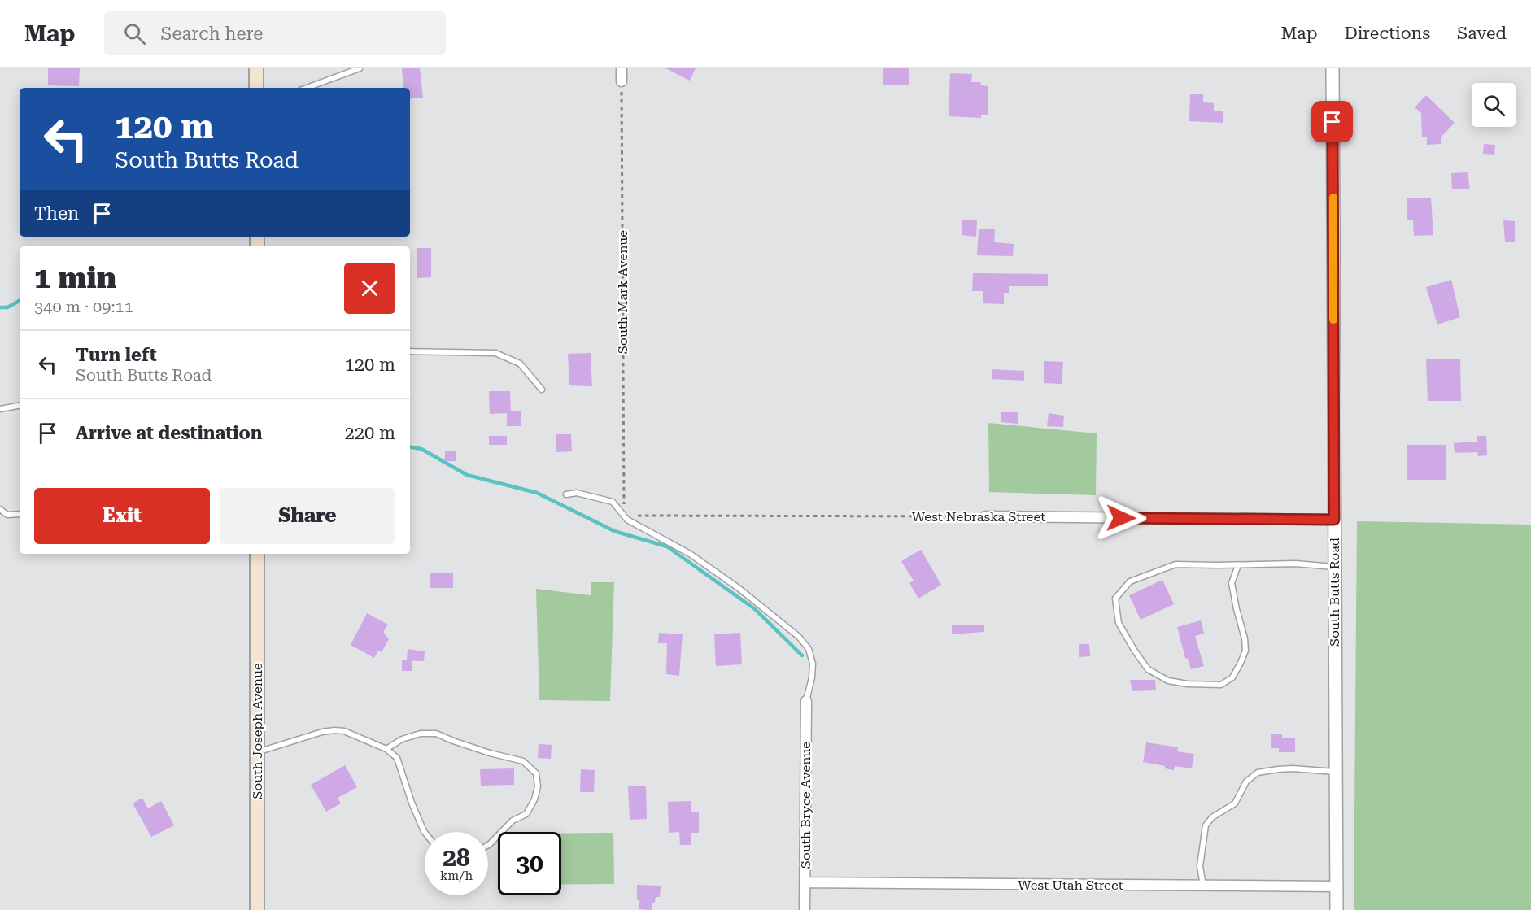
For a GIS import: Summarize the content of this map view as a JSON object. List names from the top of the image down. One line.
{"streets":{"main road":["South Joseph Avenue"],"street":["West Nebraska Street","South Butts Road","South Bryce Avenue","West Utah Street"],"path":["South Mark Avenue"]},"crossings":[["South Mark Avenue","West Nebraska Street"],["West Nebraska Street","South Butts Road"],["South Butts Road","West Utah Street"],["South Bryce Avenue","West Utah Street"]],"page":{"header":"Map","search":"Search here","nav":["Map","Directions","Saved"],"turn":["120 m","South Butts Road"],"then":"Then","heading":["1 min","340 m · 09:11"],"list":[{"name":"Turn left","note":"South Butts Road","value":"120 m"},{"name":"Arrive at destination","value":"220 m"}],"buttons":["Exit","Share"],"speed":"28 km/h","limit":"30"}}
